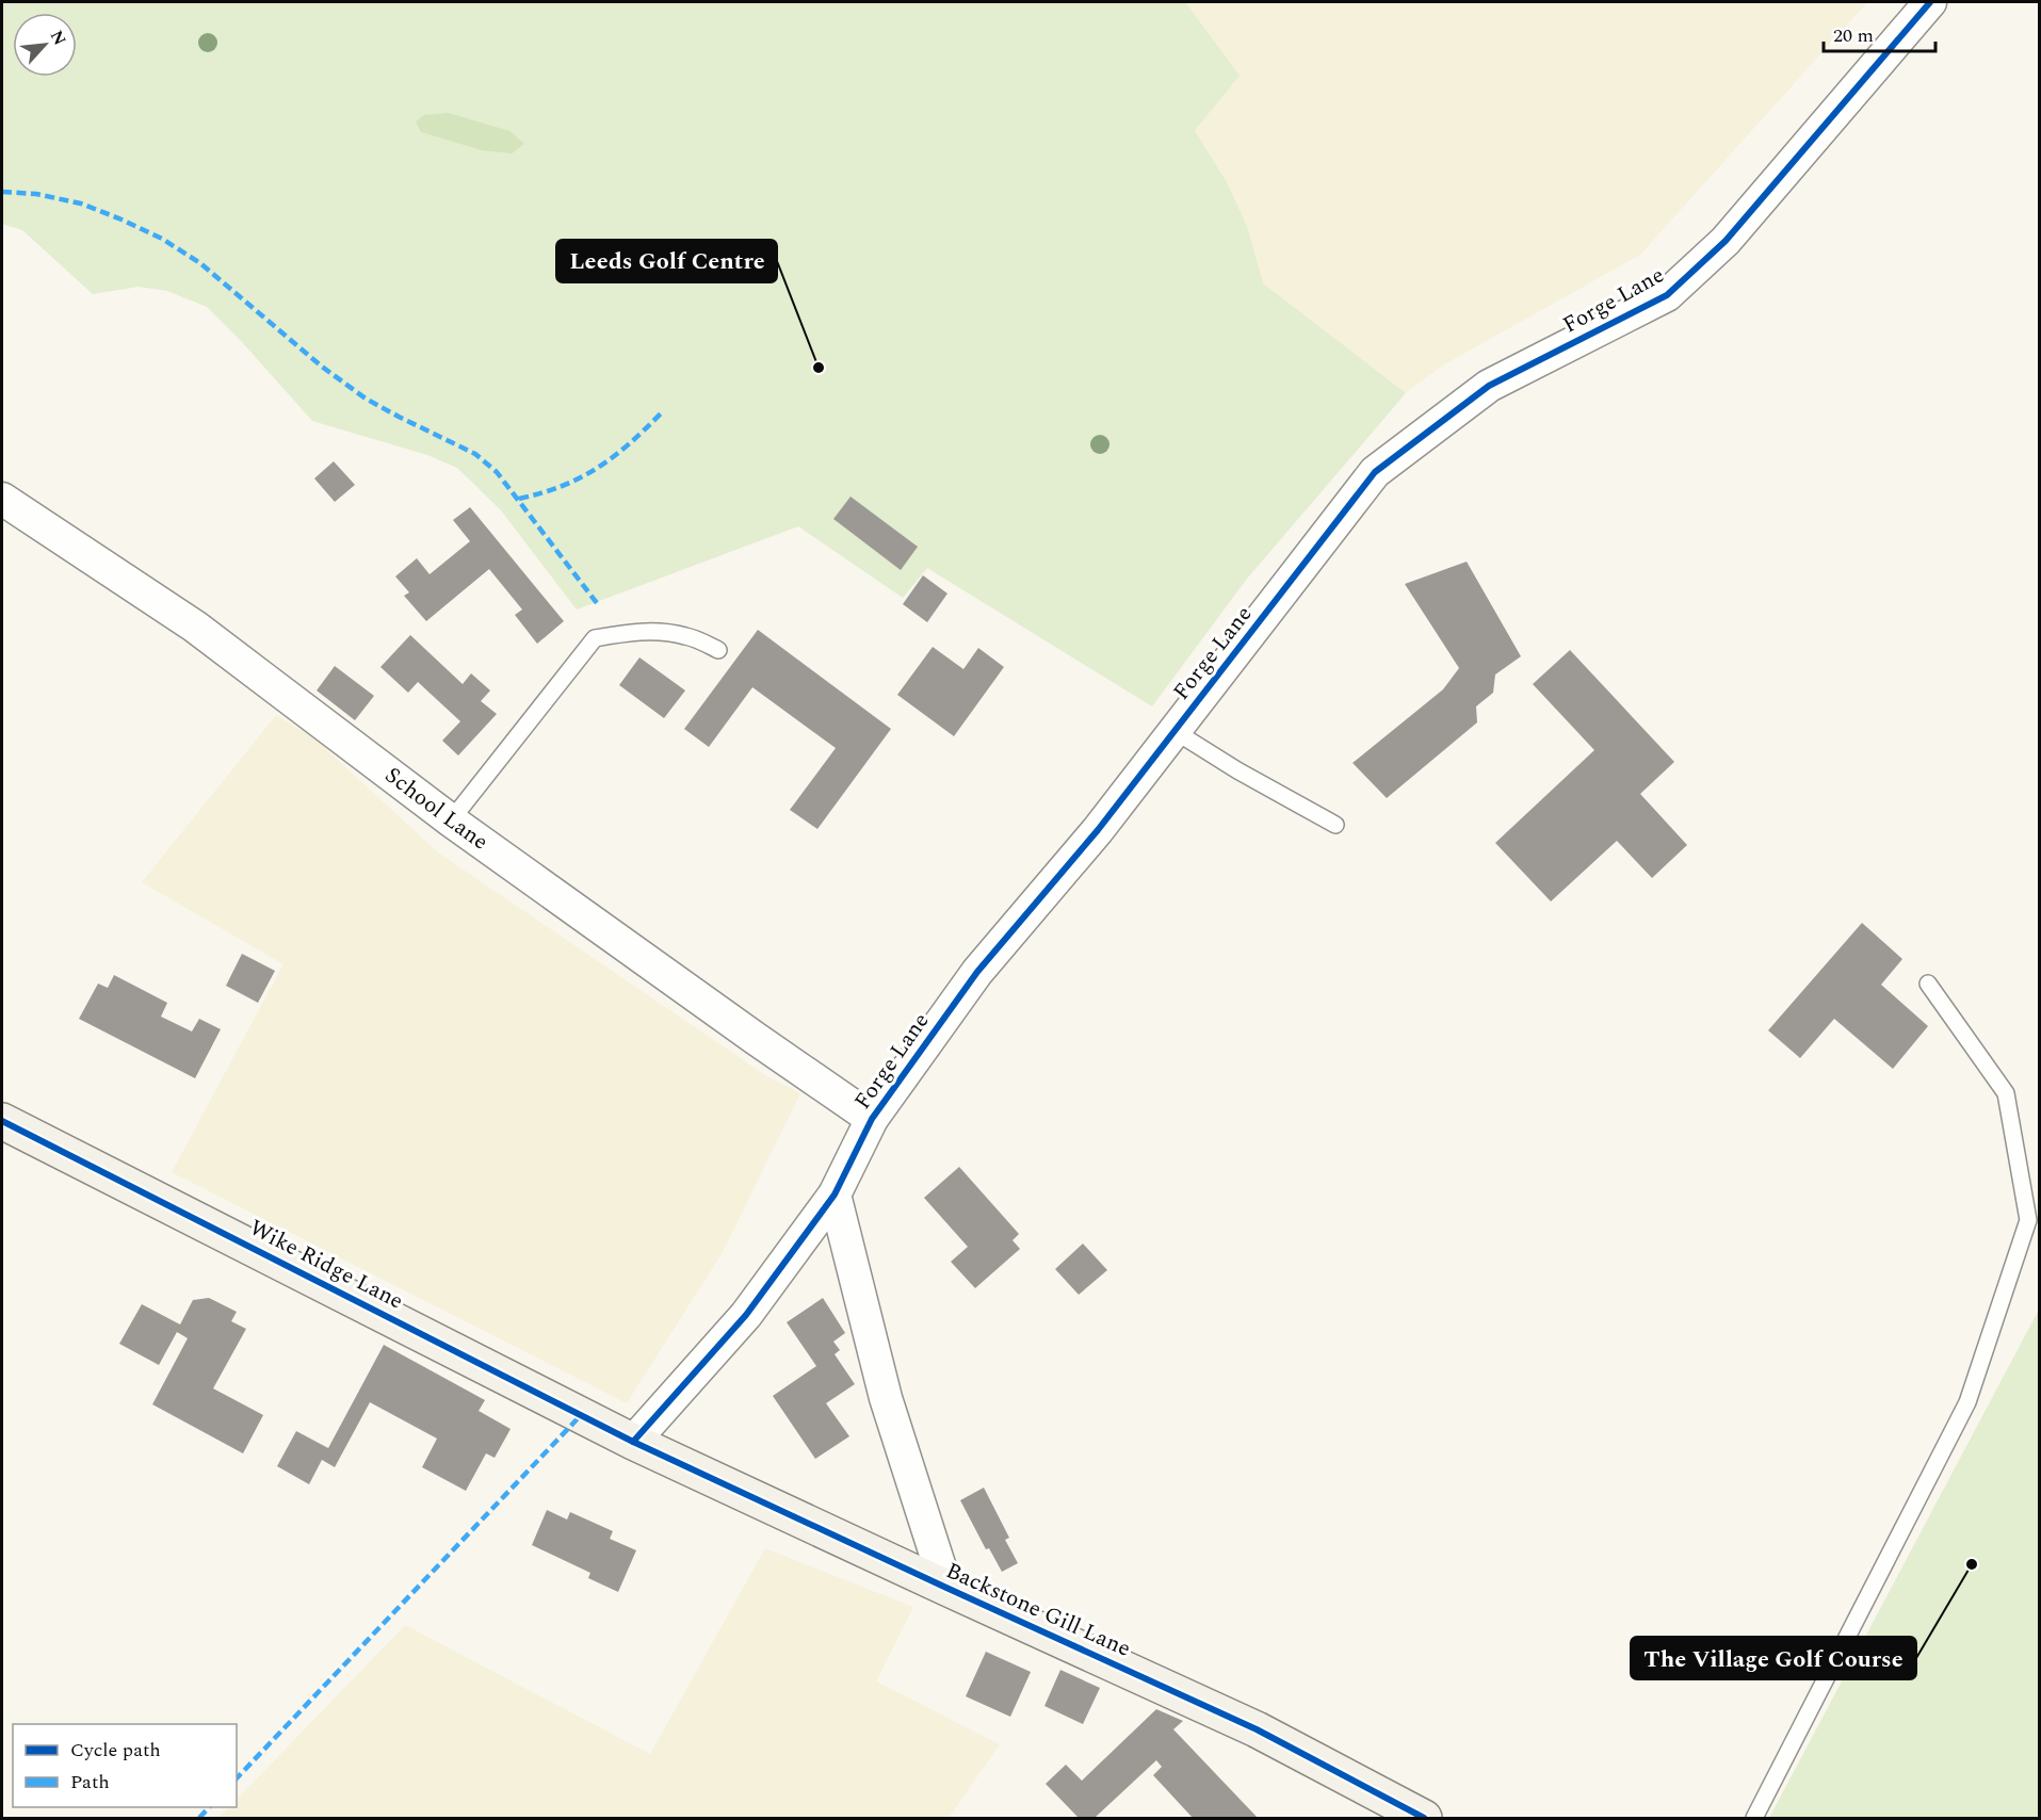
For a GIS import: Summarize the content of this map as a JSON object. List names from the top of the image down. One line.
{"streets":{"street":["Forge Lane","School Lane","Wike Ridge Lane","Backstone Gill Lane"]},"crossings":[["Forge Lane","School Lane"],["Forge Lane","Wike Ridge Lane"],["Forge Lane","Backstone Gill Lane"],["Wike Ridge Lane","Backstone Gill Lane"]],"places":["Leeds Golf Centre","The Village Golf Course"],"legend":["Cycle path","Path"],"scale_bar":"20 m","north":"top right"}
